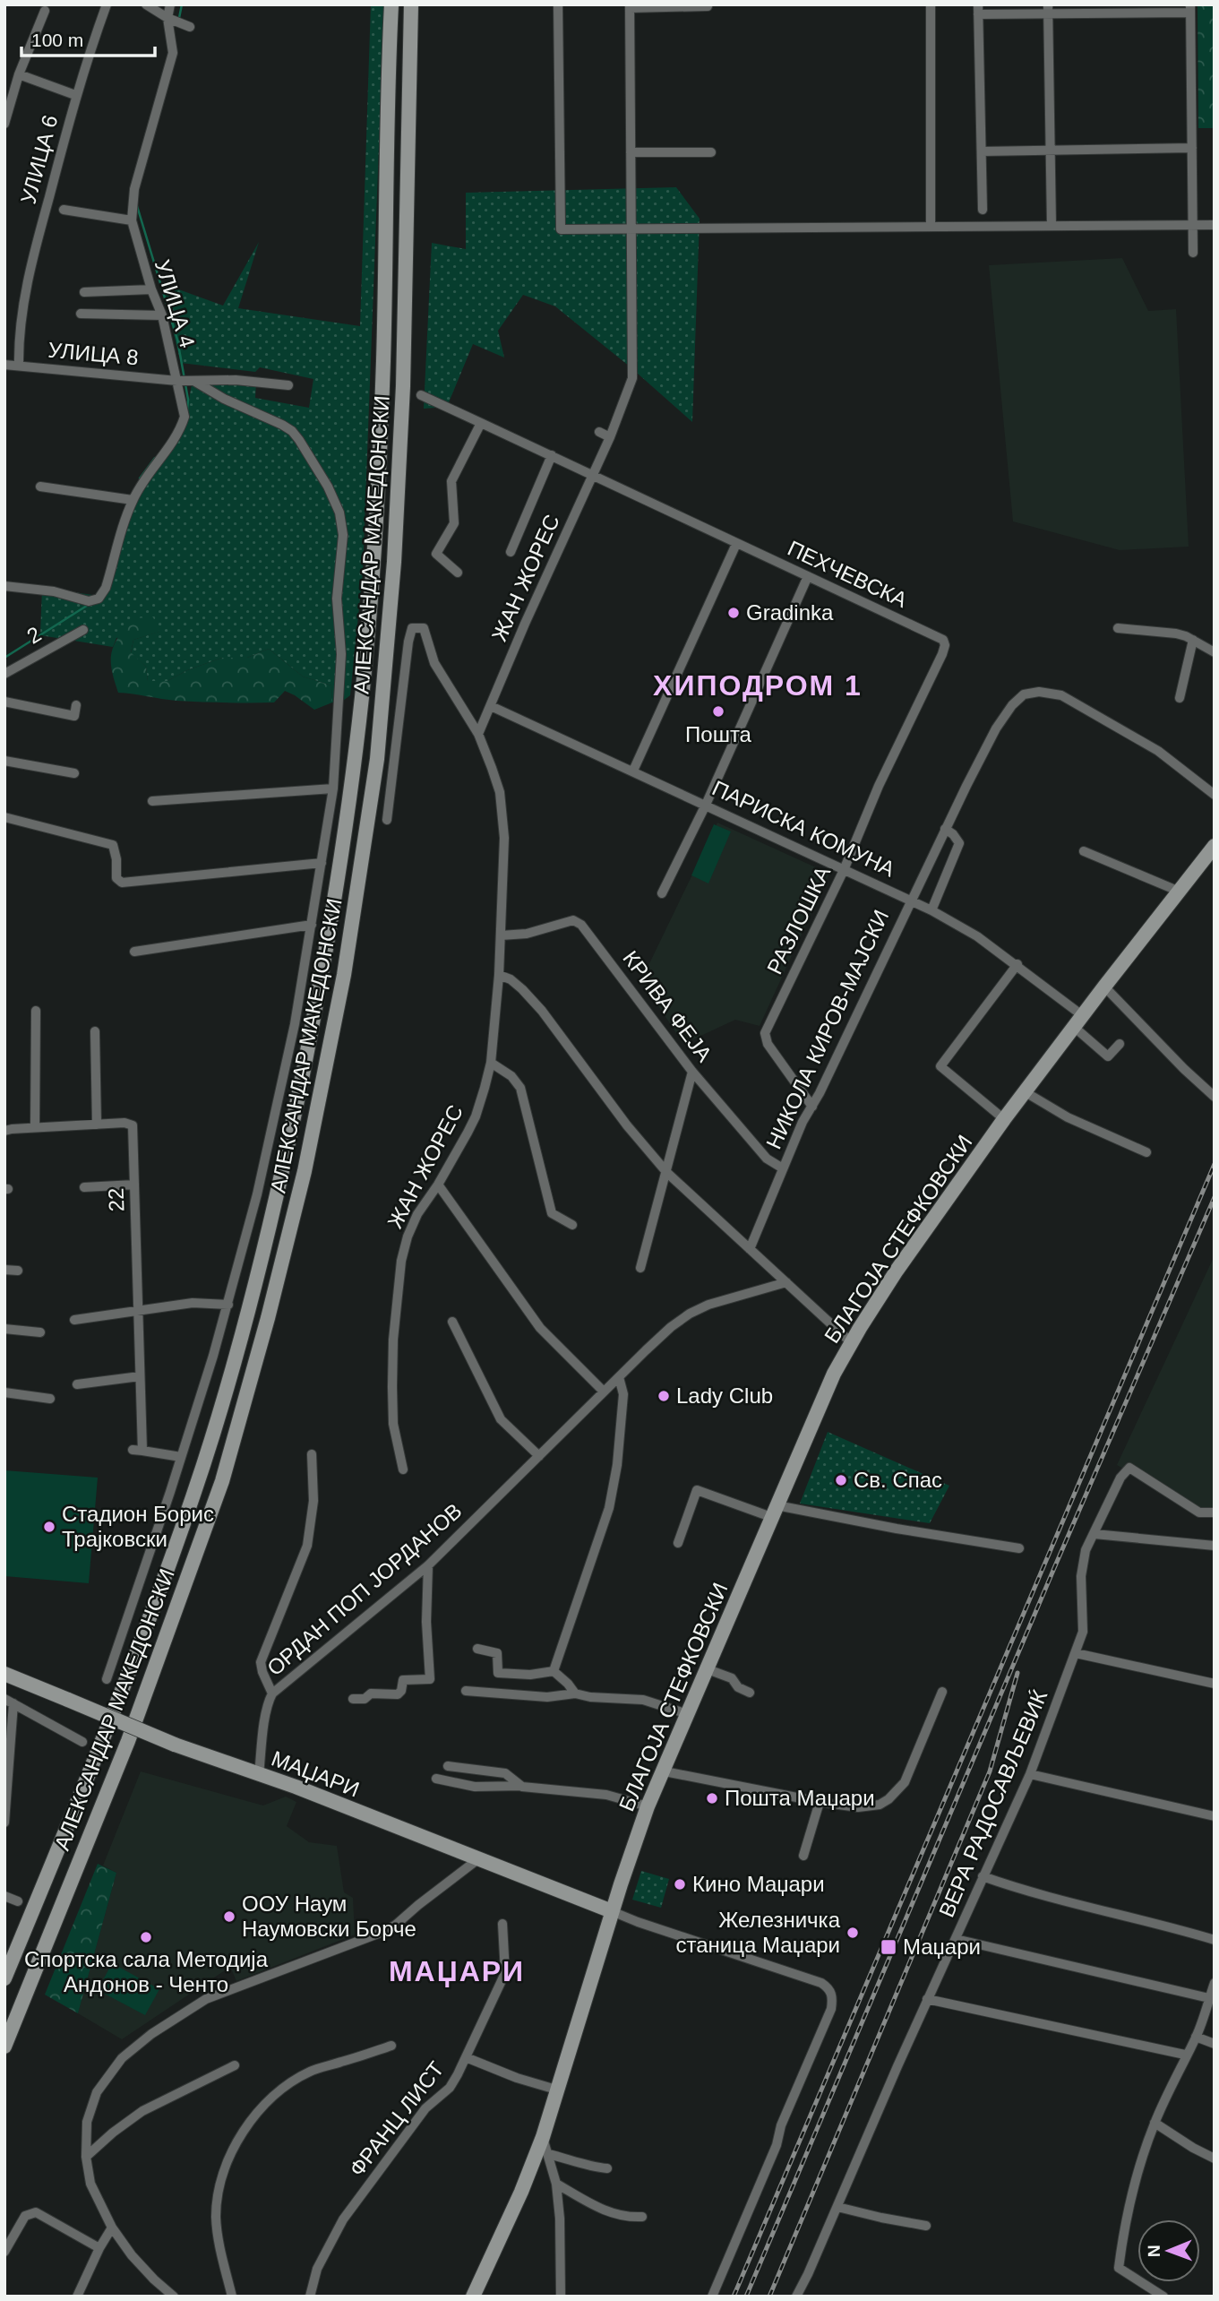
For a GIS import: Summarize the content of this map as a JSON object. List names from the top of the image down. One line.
{"streets":{"street":["УЛИЦА 6","УЛИЦА 4","УЛИЦА 8","АЛЕКСАНДАР МАКЕДОНСКИ","ПЕХЧЕВСКА","ЖАН ЖОРЕС","2","ПАРИСКА КОМУНА","РАЗЛОШКА","КРИВА ФЕЈА","НИКОЛА КИРОВ-МАЈСКИ","22","БЛАГОЈА СТЕФКОВСКИ","ОРДАН ПОП ЈОРДАНОВ","МАЏАРИ","ВЕРА РАДОСАВЉЕВИЌ","ФРАНЦ ЛИСТ"]},"crossings":[["УЛИЦА 6","УЛИЦА 8"],["УЛИЦА 4","УЛИЦА 8"],["ПЕХЧЕВСКА","ЖАН ЖОРЕС"],["ПЕХЧЕВСКА","РАЗЛОШКА"],["ЖАН ЖОРЕС","ПАРИСКА КОМУНА"],["ЖАН ЖОРЕС","КРИВА ФЕЈА"],["ПАРИСКА КОМУНА","РАЗЛОШКА"],["ПАРИСКА КОМУНА","НИКОЛА КИРОВ-МАЈСКИ"],["ПАРИСКА КОМУНА","БЛАГОЈА СТЕФКОВСКИ"],["РАЗЛОШКА","НИКОЛА КИРОВ-МАЈСКИ"],["КРИВА ФЕЈА","НИКОЛА КИРОВ-МАЈСКИ"],["БЛАГОЈА СТЕФКОВСКИ","МАЏАРИ"],["ОРДАН ПОП ЈОРДАНОВ","МАЏАРИ"]],"districts":["ХИПОДРОМ 1","МАЏАРИ"],"places":{"other":["Gradinka","Пошта","Lady Club","Св. Спас","Стадион Борис Трајковски","Пошта Маџари","Кино Маџари","ООУ Наум Наумовски Борче","Железничка станица Маџари","Спортска сала Методија Андонов - Ченто"],"transit":["Маџари"]},"scale_bar":"100 m","north":"left"}
